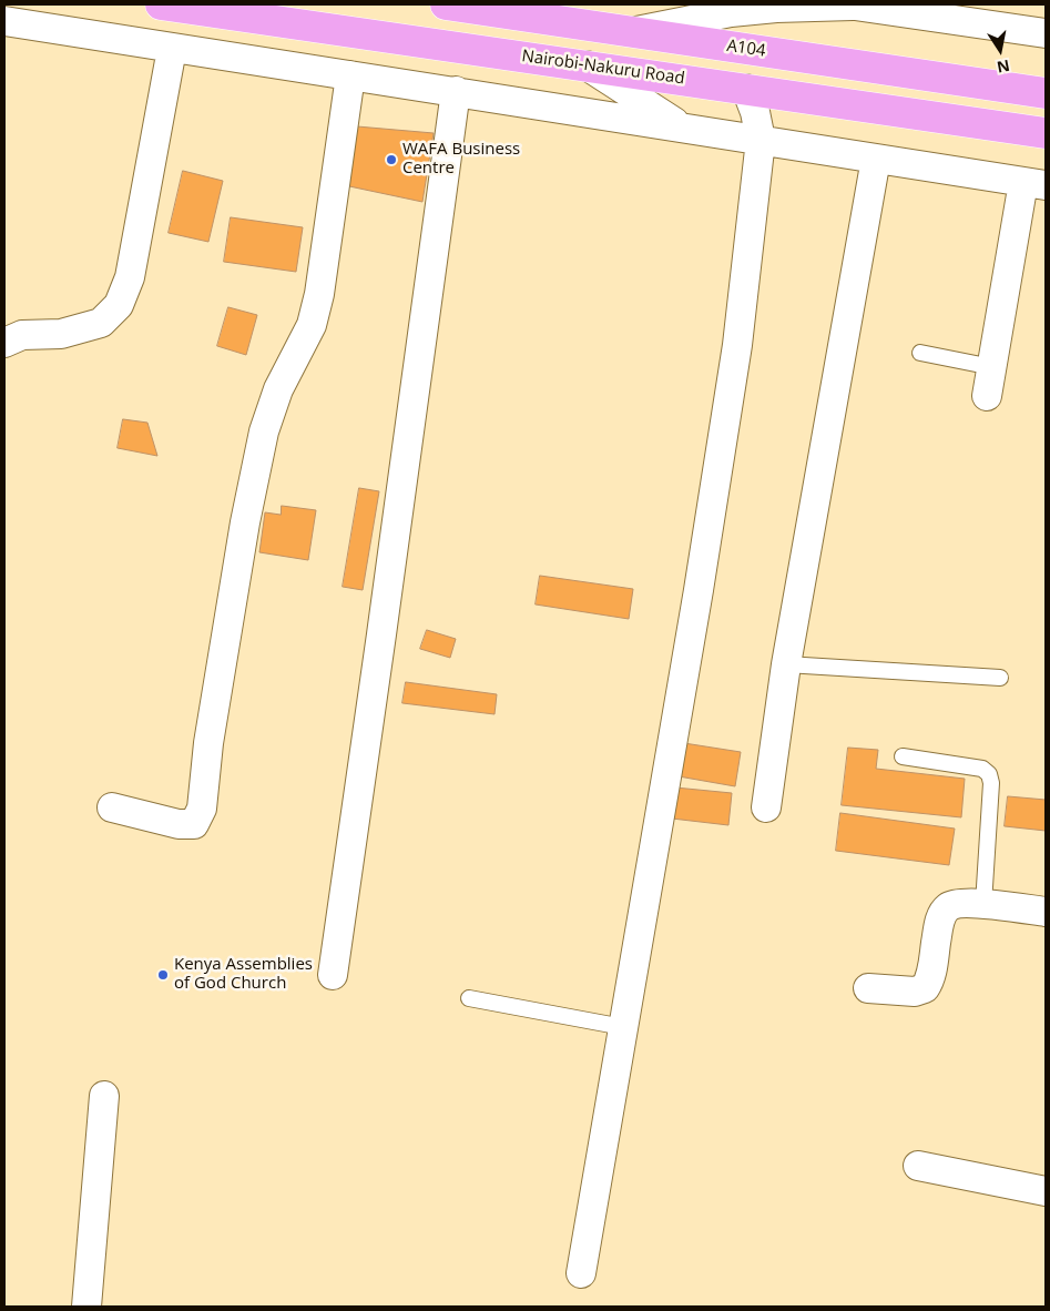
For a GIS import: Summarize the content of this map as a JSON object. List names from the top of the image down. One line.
{"streets":{"highway":["A104","Nairobi-Nakuru Road"]},"places":["WAFA Business Centre","Kenya Assemblies of God Church"],"north":"bottom"}
